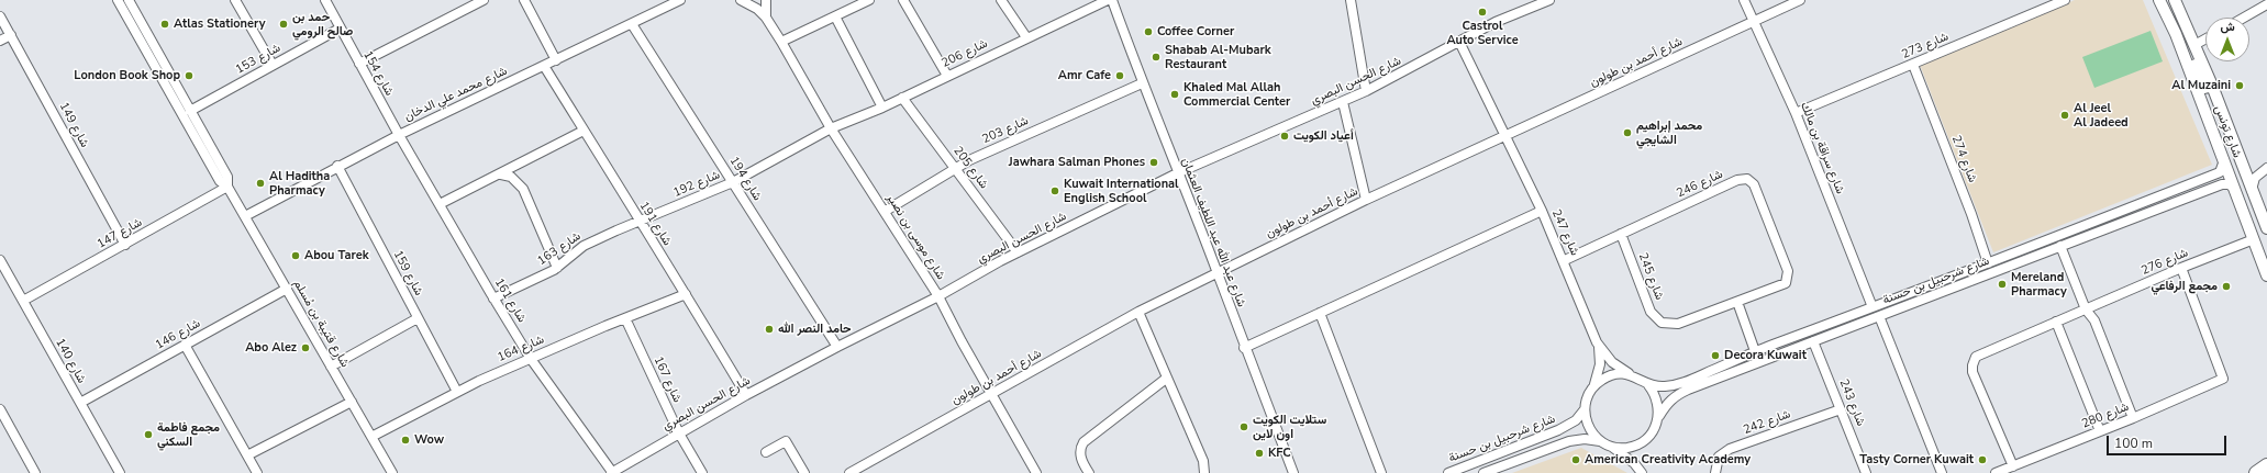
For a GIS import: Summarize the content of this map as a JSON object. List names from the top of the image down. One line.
{"streets":{"main road":["شارع تونس"],"street":["شارع 273","شارع 206","شارع 153","شارع أحمد بن طولون","شارع 154","شارع الحسن البصري","شارع محمد علي الدخان","شارع 149","شارع 203","شارع سراقة بن مالك","شارع 274","شارع 205","شارع 194","شارع 192","شارع 246","شارع 191","شارع عبد الله عبد اللطيف العثمان","شارع 247","شارع 147","شارع موسى بن نصير","شارع 163","شارع 276","شارع 159","شارع 245","شارع شرحبيل بن حسنة","شارع 161","شارع قتيبة بن مُسلم","شارع 146","شارع 164","شارع 140","شارع 167","شارع 243","شارع 280","شارع 242"]},"crossings":[["شارع 273","شارع سراقة بن مالك"],["شارع 273","شارع 274"],["شارع 206","شارع 205"],["شارع 206","شارع 192"],["شارع 206","شارع موسى بن نصير"],["شارع 153","شارع 154"],["شارع 153","شارع قتيبة بن مُسلم"],["شارع أحمد بن طولون","شارع سراقة بن مالك"],["شارع أحمد بن طولون","شارع عبد الله عبد اللطيف العثمان"],["شارع أحمد بن طولون","شارع 247"],["شارع أحمد بن طولون","شارع موسى بن نصير"],["شارع 154","شارع محمد علي الدخان"],["شارع 154","شارع 161"],["شارع الحسن البصري","شارع 205"],["شارع الحسن البصري","شارع 194"],["شارع الحسن البصري","شارع 191"],["شارع الحسن البصري","شارع عبد الله عبد اللطيف العثمان"],["شارع الحسن البصري","شارع 247"],["شارع الحسن البصري","شارع موسى بن نصير"],["شارع الحسن البصري","شارع 161"],["شارع الحسن البصري","شارع 167"],["شارع محمد علي الدخان","شارع 194"],["شارع محمد علي الدخان","شارع 191"],["شارع محمد علي الدخان","شارع 159"],["شارع محمد علي الدخان","شارع 161"],["شارع محمد علي الدخان","شارع قتيبة بن مُسلم"],["شارع 149","شارع 147"],["شارع 203","شارع 205"],["شارع 203","شارع عبد الله عبد اللطيف العثمان"],["شارع 203","شارع موسى بن نصير"],["شارع تونس","شارع 276"],["شارع تونس","شارع شرحبيل بن حسنة"],["شارع سراقة بن مالك","شارع شرحبيل بن حسنة"],["شارع 274","شارع شرحبيل بن حسنة"],["شارع 194","شارع 192"],["شارع 192","شارع 191"],["شارع 192","شارع موسى بن نصير"],["شارع 192","شارع 163"],["شارع 246","شارع 247"],["شارع 246","شارع 245"],["شارع 191","شارع 163"],["شارع 191","شارع 164"],["شارع 247","شارع شرحبيل بن حسنة"],["شارع 147","شارع قتيبة بن مُسلم"],["شارع 147","شارع 140"],["شارع 163","شارع 161"],["شارع 276","شارع 280"],["شارع 159","شارع 164"],["شارع شرحبيل بن حسنة","شارع 243"],["شارع 161","شارع 164"],["شارع قتيبة بن مُسلم","شارع 146"],["شارع قتيبة بن مُسلم","شارع 164"],["شارع 146","شارع 140"],["شارع 164","شارع 167"],["شارع 243","شارع 242"]],"places":["Castrol Auto Service","Atlas Stationery","حمد بن صالح الرومي","Coffee Corner","Shabab Al-Mubark Restaurant","London Book Shop","Amr Cafe","Al Muzaini","Khaled Mal Allah Commercial Center","Al Jeel Al Jadeed","محمد إبراهيم الشايجي","أعياد الكويت","Jawhara Salman Phones","Al Haditha Pharmacy","Kuwait International English School","Abou Tarek","Mereland Pharmacy","مجمع الرفاعي","حامد النصر الله","Abo Alez","Decora Kuwait","ستلايت الكويت اون لاين","مجمع فاطمة السكني","Wow","KFC","American Creativity Academy","Tasty Corner Kuwait"],"scale_bar":"100 m","north":"top"}
